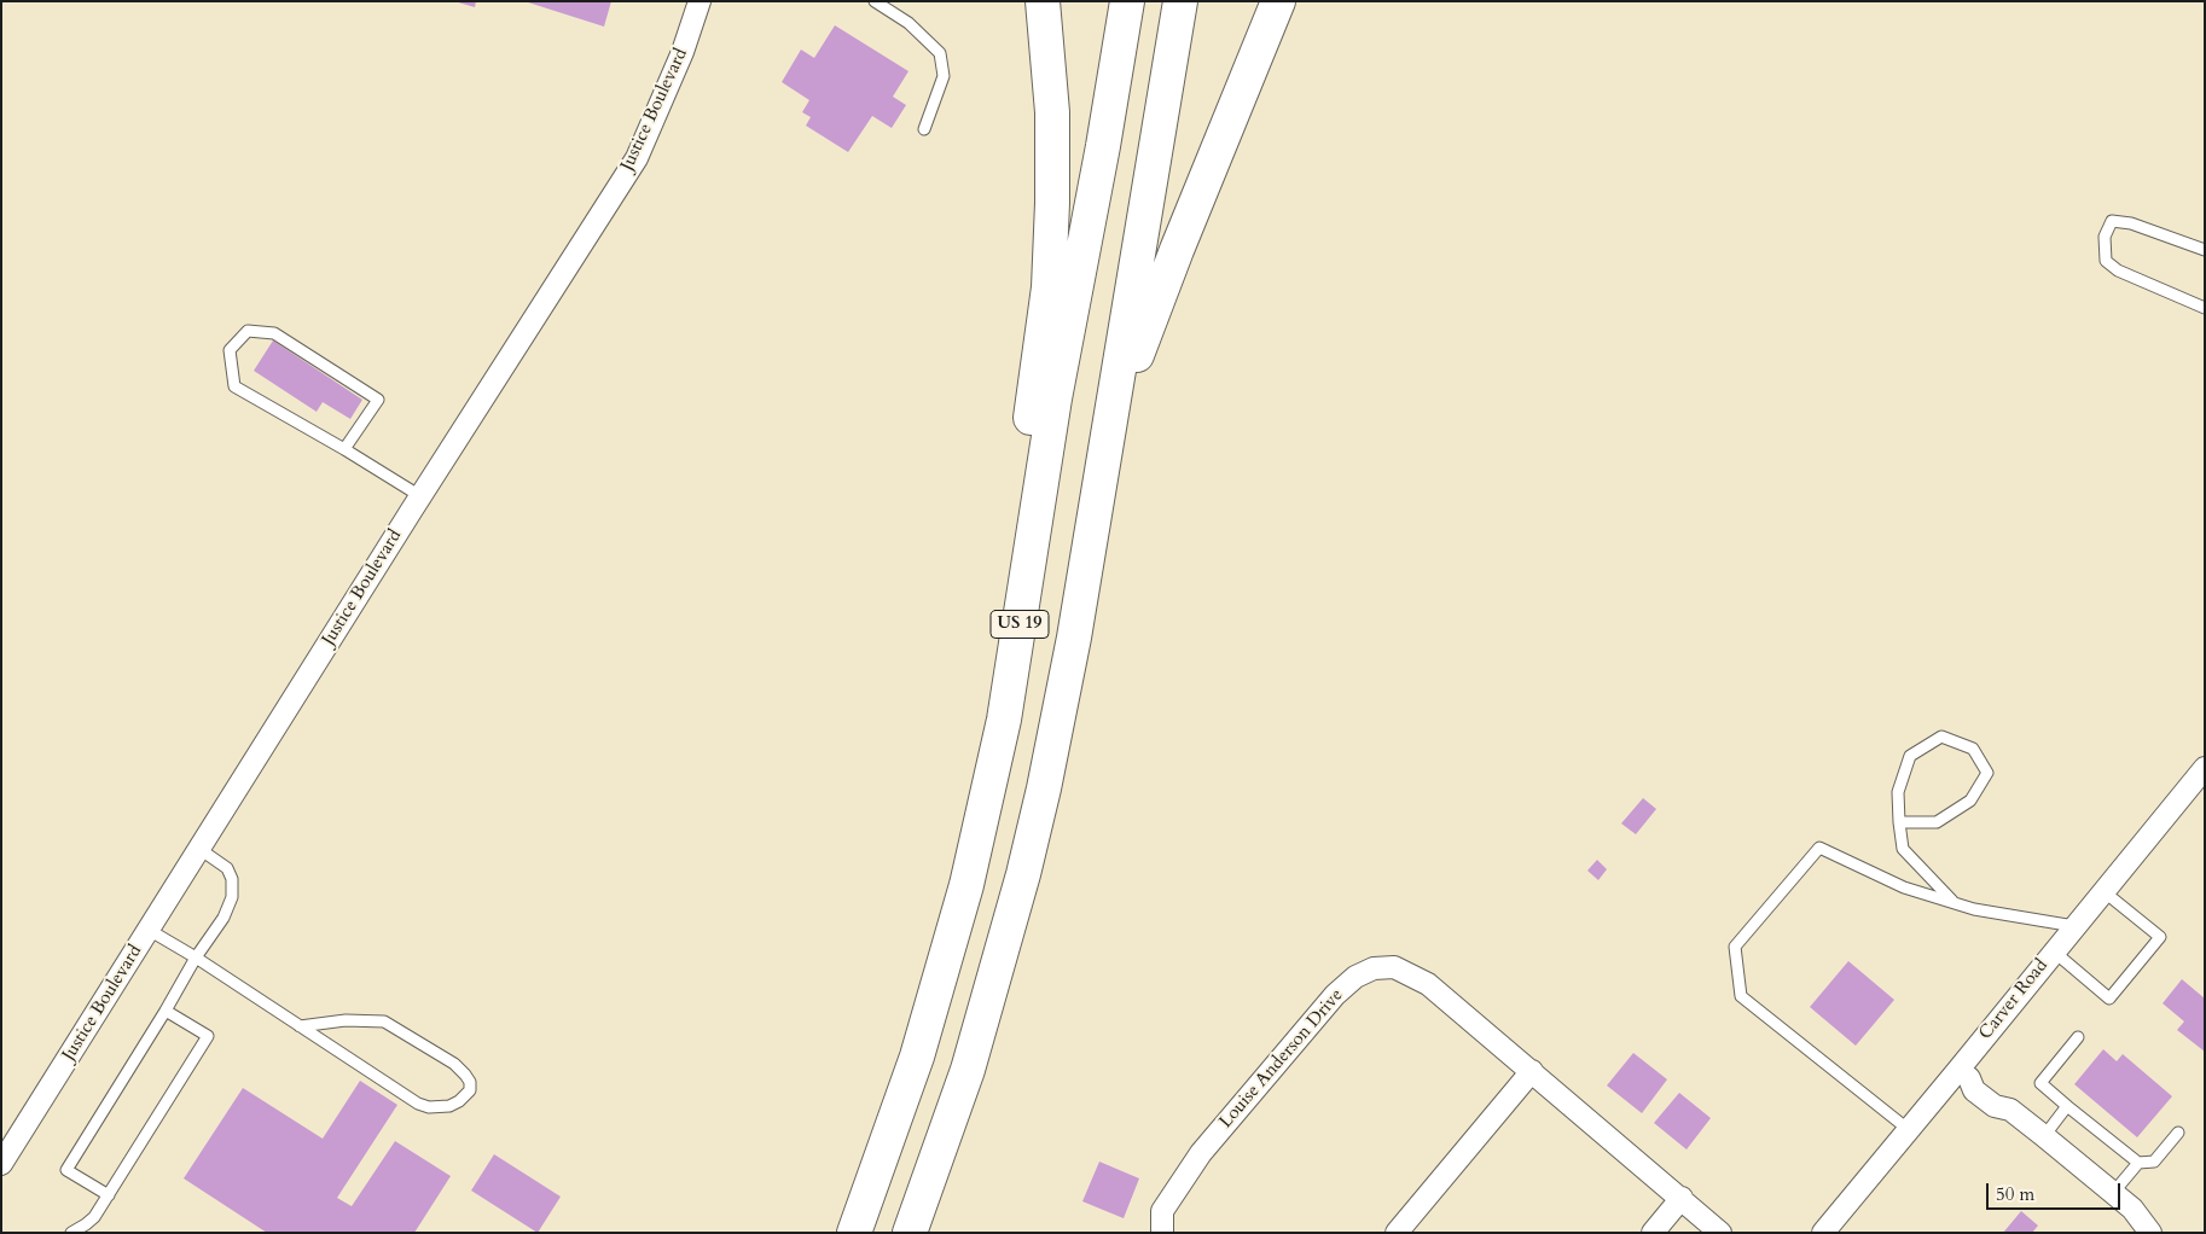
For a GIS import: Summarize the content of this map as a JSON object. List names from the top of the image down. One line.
{"streets":{"highway":["US 19"],"street":["Justice Boulevard","Carver Road","Louise Anderson Drive"]},"scale_bar":"50 m"}
